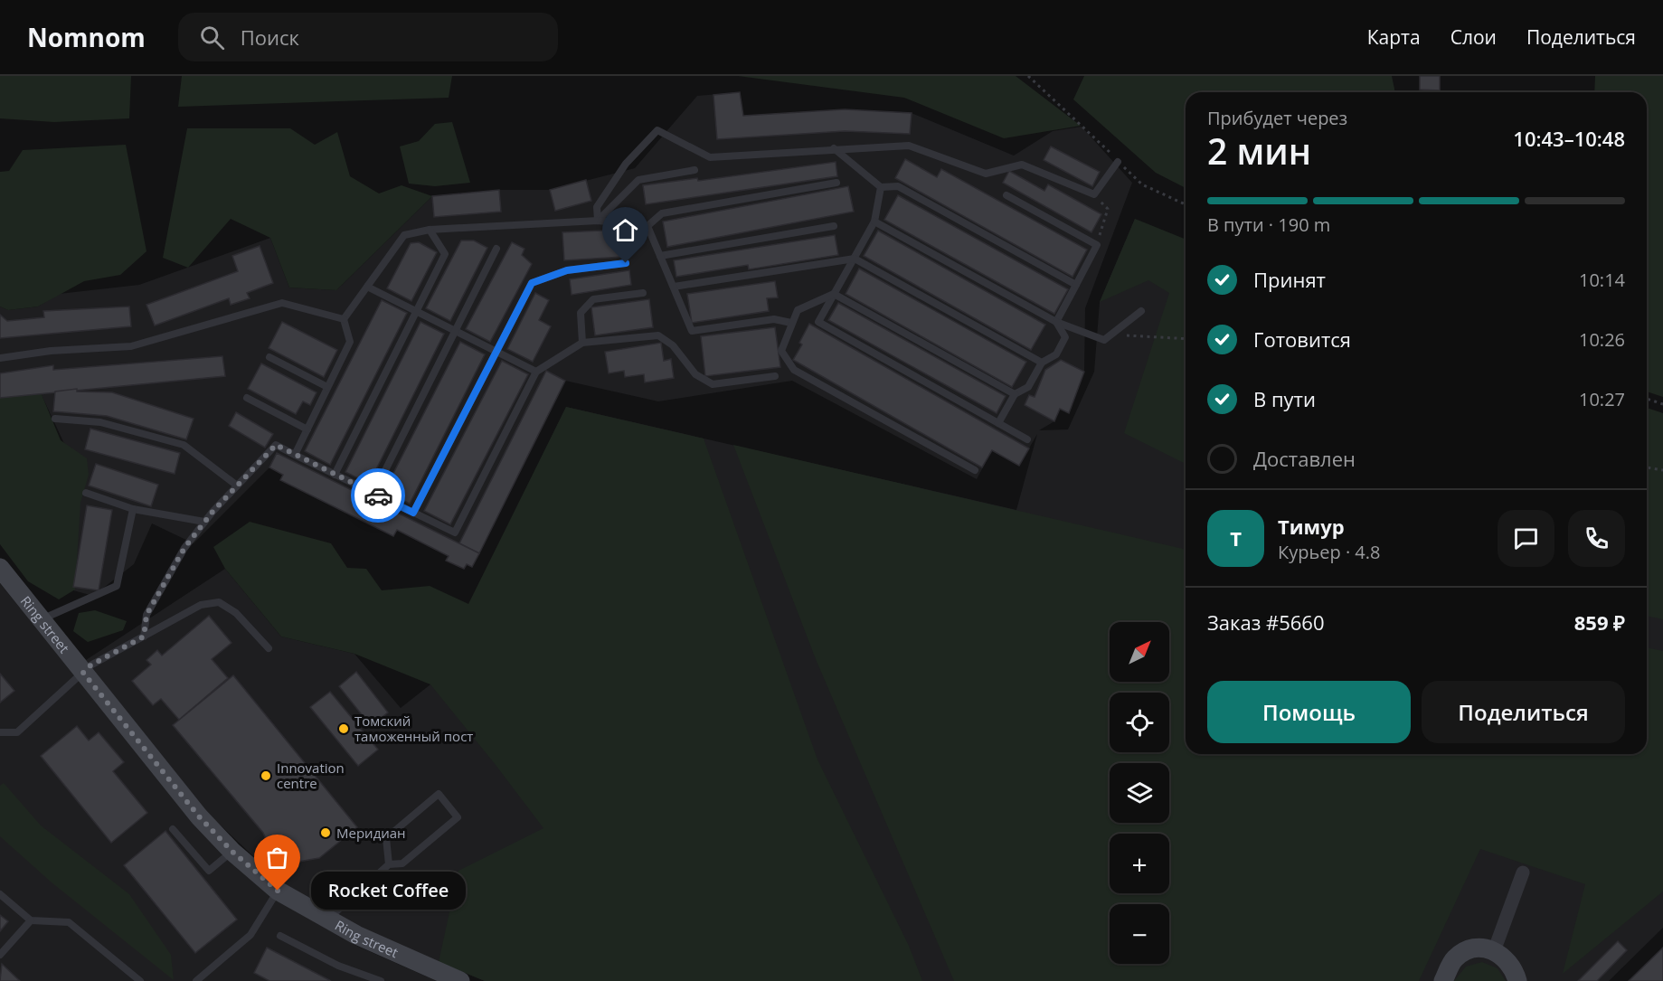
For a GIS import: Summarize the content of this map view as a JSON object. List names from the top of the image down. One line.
{"streets":{"street":["Ring street"]},"places":["Томский таможенный пост","Innovation centre","Меридиан","Rocket Coffee"],"north":"top right","page":{"header":"Nomnom","search":"Поиск","nav":["Карта","Слои","Поделиться"],"heading":["2 мин","Прибудет через","10:43–10:48"],"panel":["Тимур","Курьер · 4.8","Заказ #5660","859 ₽"],"bar":"В пути · 190 m","list":[["Принят","10:14"],["Готовится","10:26"],["В пути","10:27"],"Доставлен"],"round":"Т","map_buttons":["+","−"],"buttons":["Помощь","Поделиться"],"bubble":"Rocket Coffee"}}
